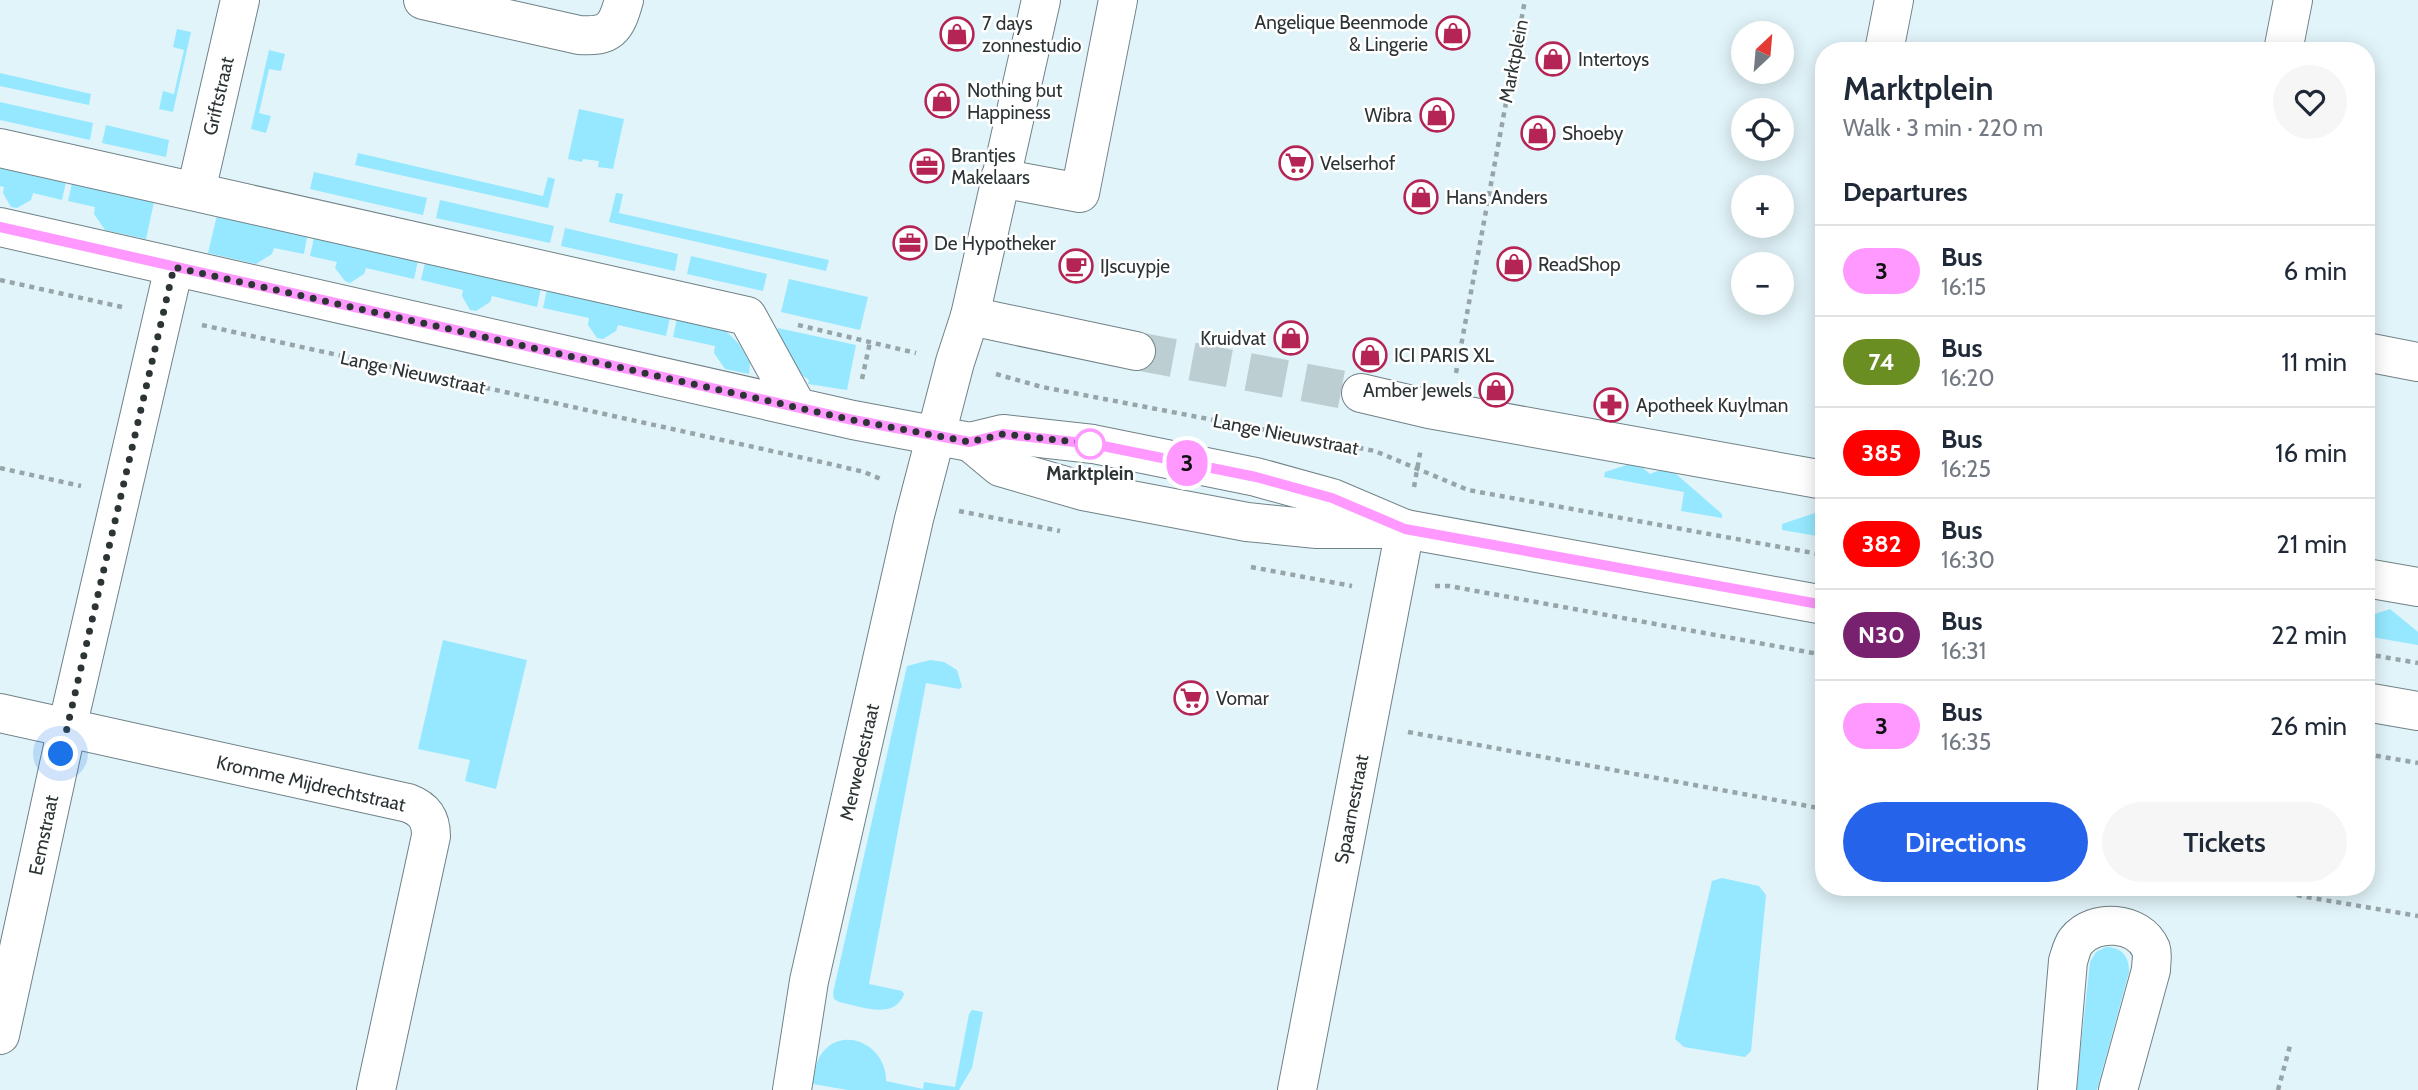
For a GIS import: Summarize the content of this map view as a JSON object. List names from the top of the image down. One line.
{"streets":{"street":["Griftstraat","Merwedestraat","Kromme Mijdrechtstraat","Spaarnestraat","Eemstraat"],"path":["Marktplein","Lange Nieuwstraat"]},"crossings":[["Lange Nieuwstraat","Eemstraat"],["Kromme Mijdrechtstraat","Eemstraat"]],"places":{"shop":["Angelique Beenmode & Lingerie","7 days zonnestudio","Intertoys","Nothing but Happiness","Wibra","Shoeby","Hans Anders","ReadShop","Kruidvat","ICI PARIS XL","Amber Jewels"],"supermarket":["Velserhof","Vomar"],"office":["Brantjes Makelaars","De Hypotheker"],"cafe":["IJscuypje"],"pharmacy":["Apotheek Kuylman"],"other":["Marktplein"]},"lines":["bus line 3"],"north":"top right","page":{"on_map":"3","map_buttons":["+","−"],"heading":[["Marktplein","Walk · 3 min · 220 m"],"Departures"],"list":[{"mark":"3","name":"Bus","note":"16:15","value":"6 min"},{"mark":"74","name":"Bus","note":"16:20","value":"11 min"},{"mark":"385","name":"Bus","note":"16:25","value":"16 min"},{"mark":"382","name":"Bus","note":"16:30","value":"21 min"},{"mark":"N30","name":"Bus","note":"16:31","value":"22 min"},{"mark":"3","name":"Bus","note":"16:35","value":"26 min"}],"buttons":["Directions","Tickets"]}}
